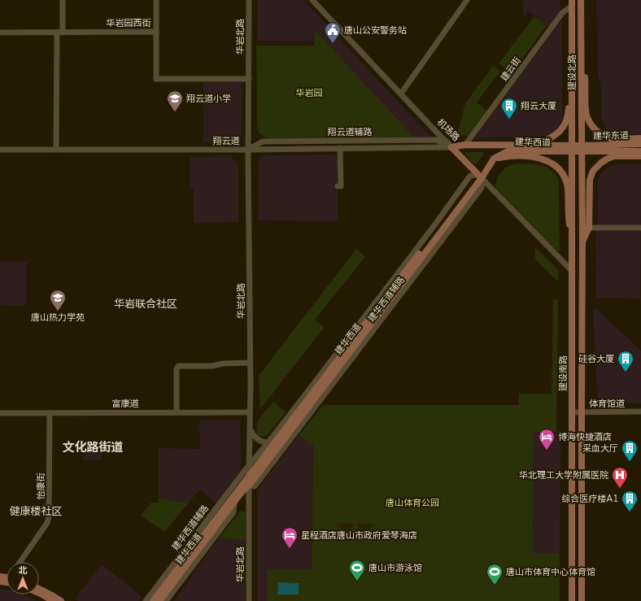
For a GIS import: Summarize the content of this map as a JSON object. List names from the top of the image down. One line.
{"streets":{"main road":["建设北路","机场路","建华东道","建华西道","建设南路"],"street":["华岩园西街","华岩北路","建云街","翔云道辅路","翔云道","建华西道辅路","富康道","体育馆道","怡康街"]},"crossings":[["华岩园西街","华岩北路"],["华岩北路","翔云道辅路"],["华岩北路","翔云道"],["华岩北路","建华西道"],["华岩北路","建华西道辅路"],["华岩北路","富康道"],["建云街","建设北路"],["建云街","建华西道"],["建设北路","建华东道"],["建设北路","建华西道"],["建设北路","建设南路"],["机场路","翔云道辅路"],["机场路","翔云道"],["机场路","建华西道"],["机场路","建华西道辅路"],["机场路","建设南路"],["翔云道辅路","翔云道"],["翔云道辅路","建华西道"],["建华东道","建华西道"],["建华东道","建设南路"],["翔云道","建华西道"],["建华西道","建华西道辅路"],["建华西道","建设南路"],["建设南路","体育馆道"],["富康道","怡康街"]],"districts":["华岩联合社区","文化路街道","健康楼社区"],"parks":["华岩园","唐山体育公园"],"places":{"public building":["唐山公安警务站"],"school or university":["翔云道小学","唐山热力学苑"],"building":["翔云大厦","硅谷大厦","采血大厅","综合医疗楼A1"],"hotel":["博海快捷酒店","星程酒店唐山市政府爱琴海店"],"hospital":["华北理工大学附属医院"],"sports":["唐山市游泳馆","唐山市体育中心体育馆"]},"north":"top"}
